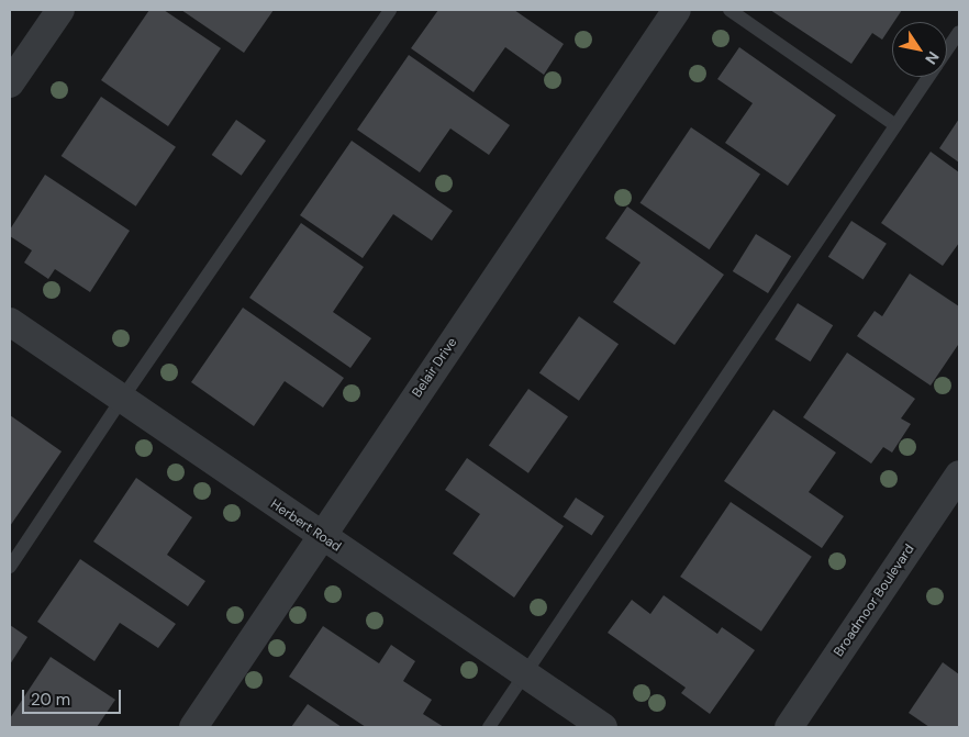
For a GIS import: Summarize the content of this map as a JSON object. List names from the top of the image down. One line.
{"streets":{"street":["Belair Drive","Herbert Road","Broadmoor Boulevard"]},"crossings":[["Belair Drive","Herbert Road"]],"scale_bar":"20 m","north":"bottom right"}
